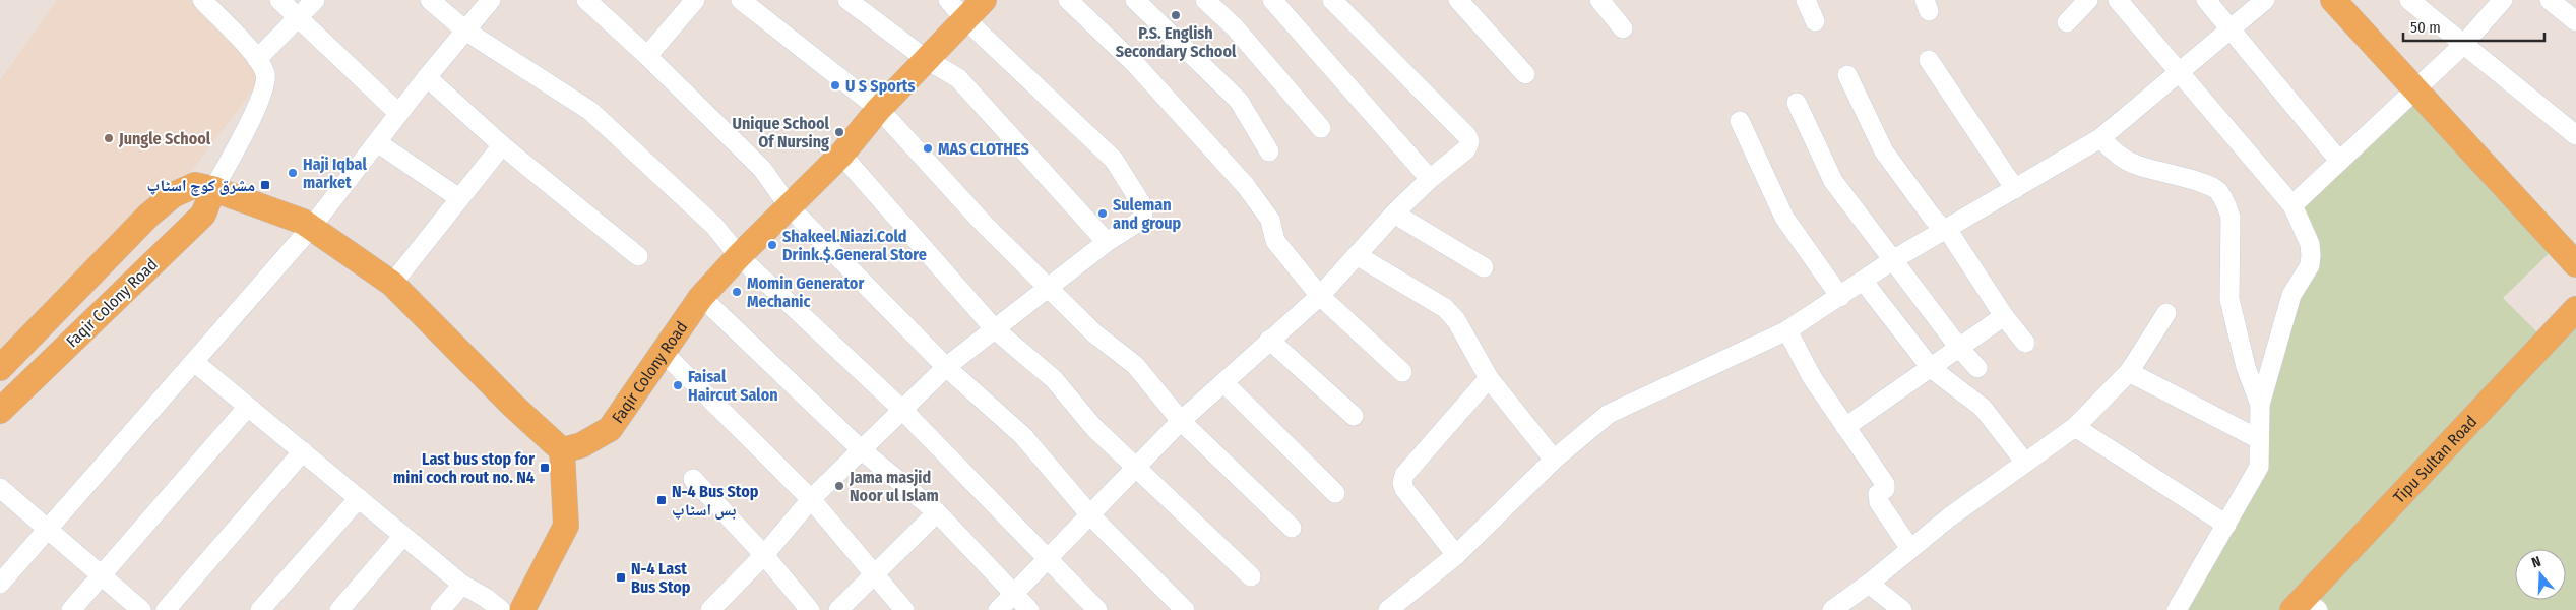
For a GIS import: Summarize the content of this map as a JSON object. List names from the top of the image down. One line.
{"streets":{"main road":["Faqir Colony Road","Tipu Sultan Road"]},"places":{"other":["P.S. English Secondary School","U S Sports","Unique School Of Nursing","Jungle School","MAS CLOTHES","Haji Iqbal market","Suleman and group","Shakeel.Niazi.Cold Drink.$.General Store","Momin Generator Mechanic","Faisal Haircut Salon","Jama masjid Noor ul Islam"],"transit":["مشرق کوچ اسٹاپ","Last bus stop for mini coch rout no. N4","N-4 Bus Stop بس اسٹاپ","N-4 Last Bus Stop"]},"scale_bar":"50 m","north":"top"}
